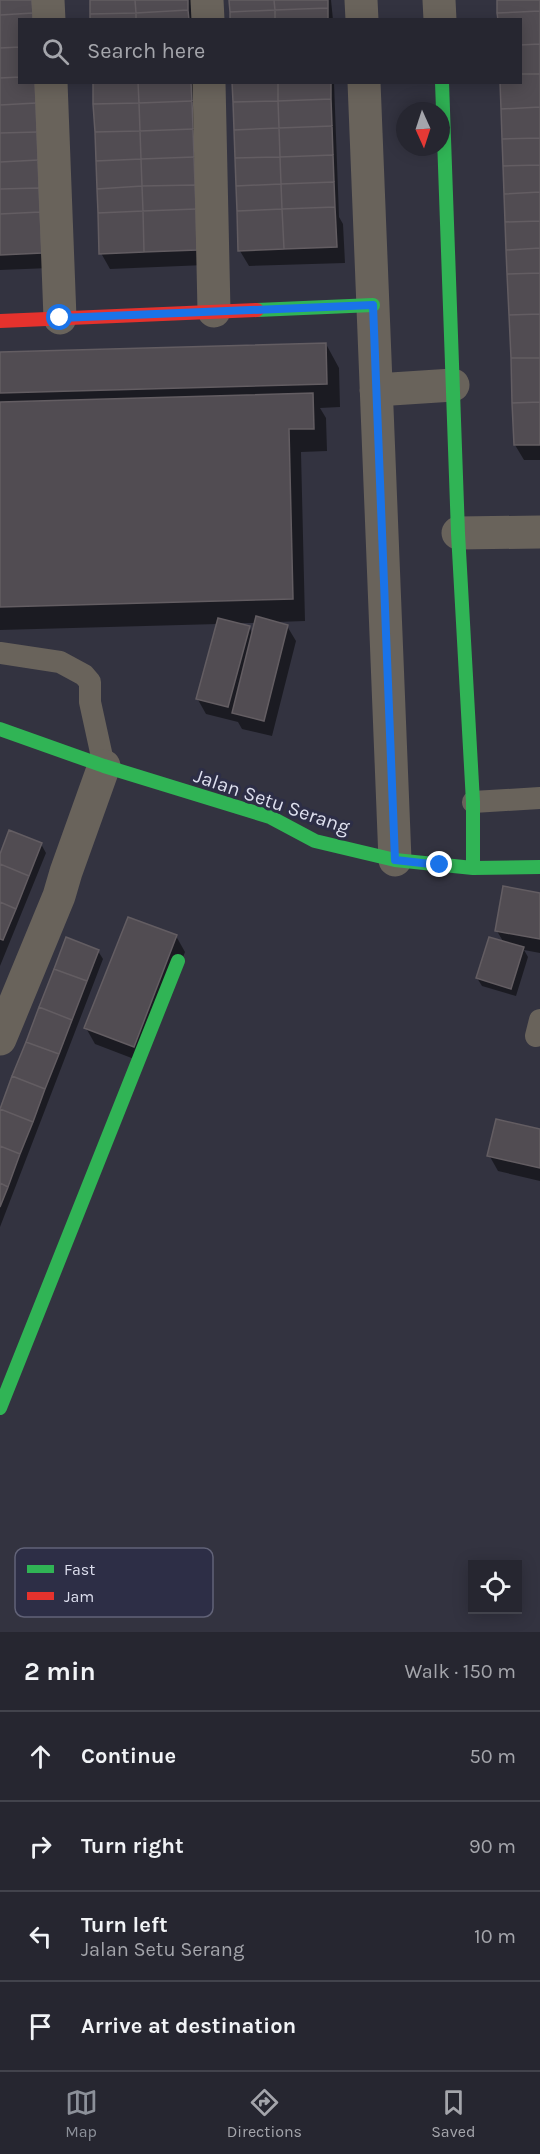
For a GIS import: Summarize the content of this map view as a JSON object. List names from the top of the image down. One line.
{"streets":{"street":["Jalan Setu Serang"]},"legend":["Fast","Jam"],"north":"bottom","page":{"search":"Search here","heading":["2 min","Walk · 150 m"],"list":[["Continue","50 m"],["Turn right","90 m"],["Turn left","Jalan Setu Serang","10 m"],"Arrive at destination"],"nav":["Map","Directions","Saved"]}}
